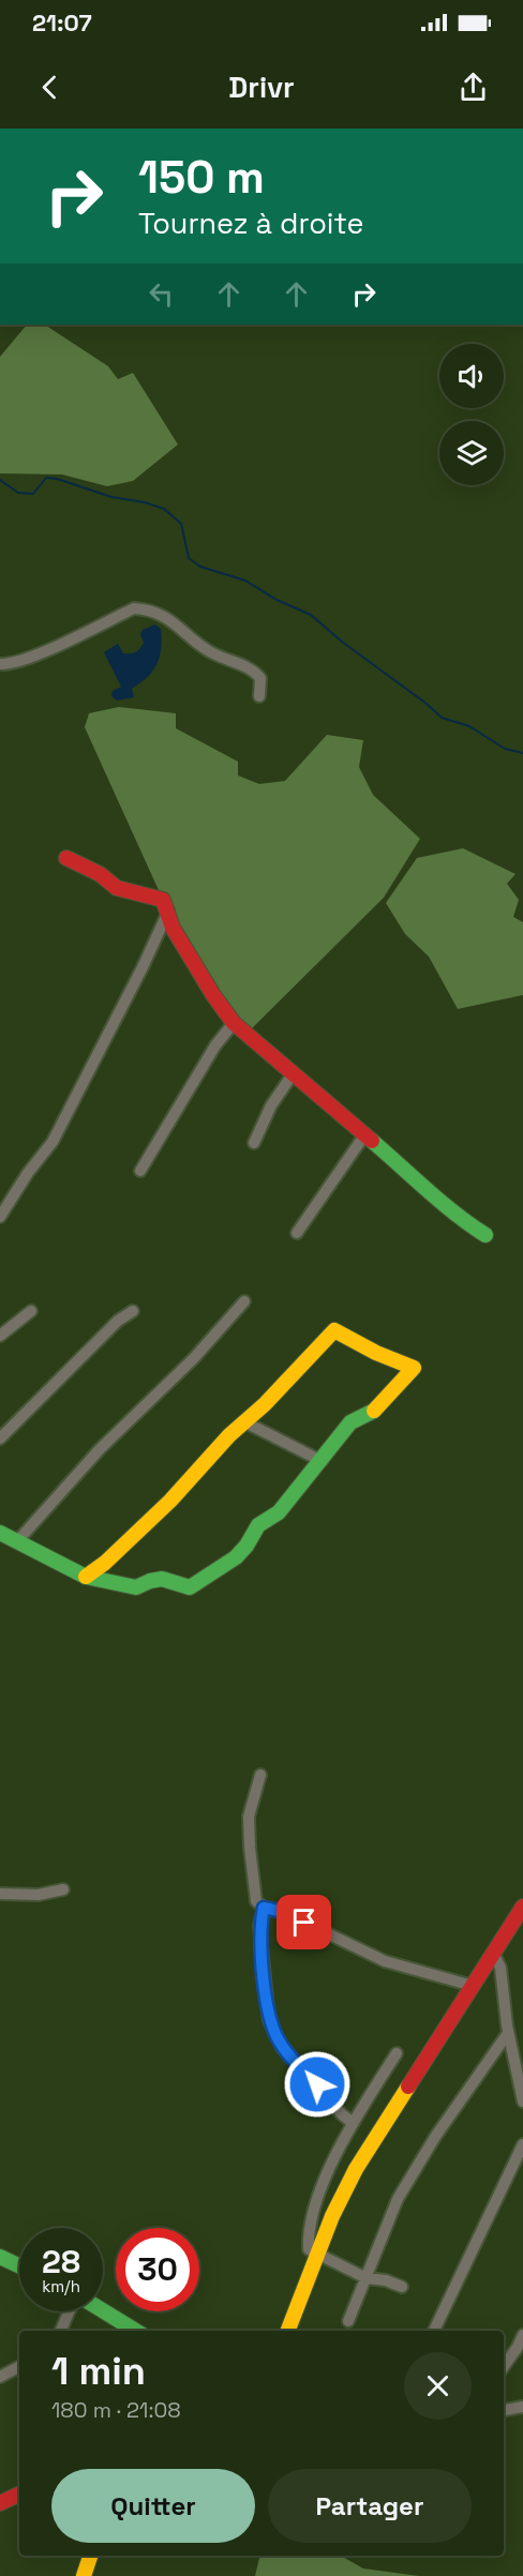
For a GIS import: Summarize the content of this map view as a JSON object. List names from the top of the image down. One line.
{"page":{"status":"21:07","header":"Drivr","turn":["150 m","Tournez à droite"],"speed":"28 km/h","limit":"30","heading":["1 min","180 m · 21:08"],"buttons":["Quitter","Partager"]}}
